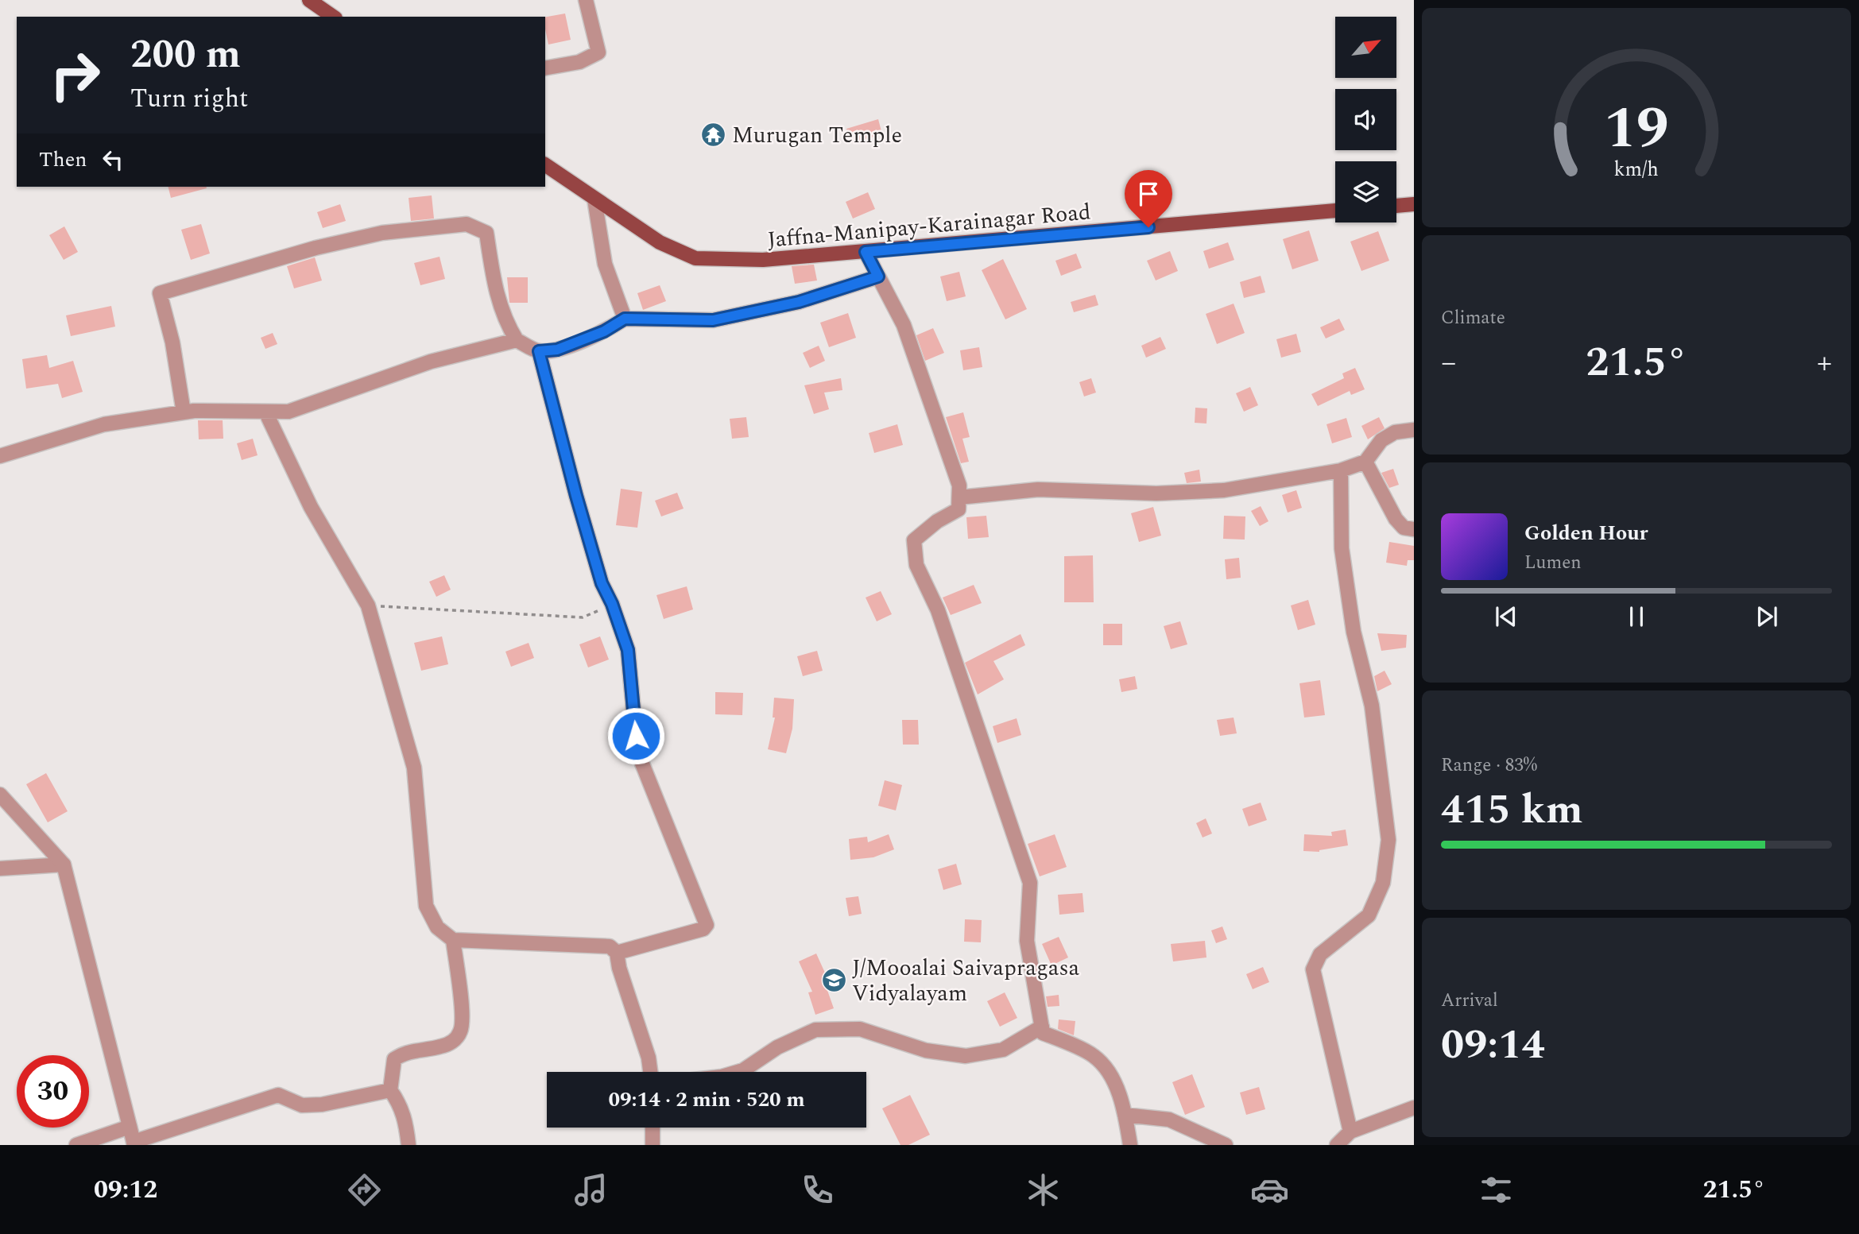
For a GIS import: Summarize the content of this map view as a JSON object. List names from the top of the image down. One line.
{"streets":{"main road":["Jaffna-Manipay-Karainagar Road"]},"places":{"temple":["Murugan Temple"],"school or university":["J/Mooalai Saivapragasa Vidyalayam"]},"north":"top right","page":{"turn":["200 m","Turn right"],"then":"Then","tile":["Climate",["Range · 83%","415 km"],["Arrival","09:14"]],"heat":["−","21.5°","+"],"song":["Golden Hour","Lumen"],"limit":"30","trip":"09:14 · 2 min · 520 m","tabs":["09:12","21.5°"],"gauge":["19","km/h"]}}
